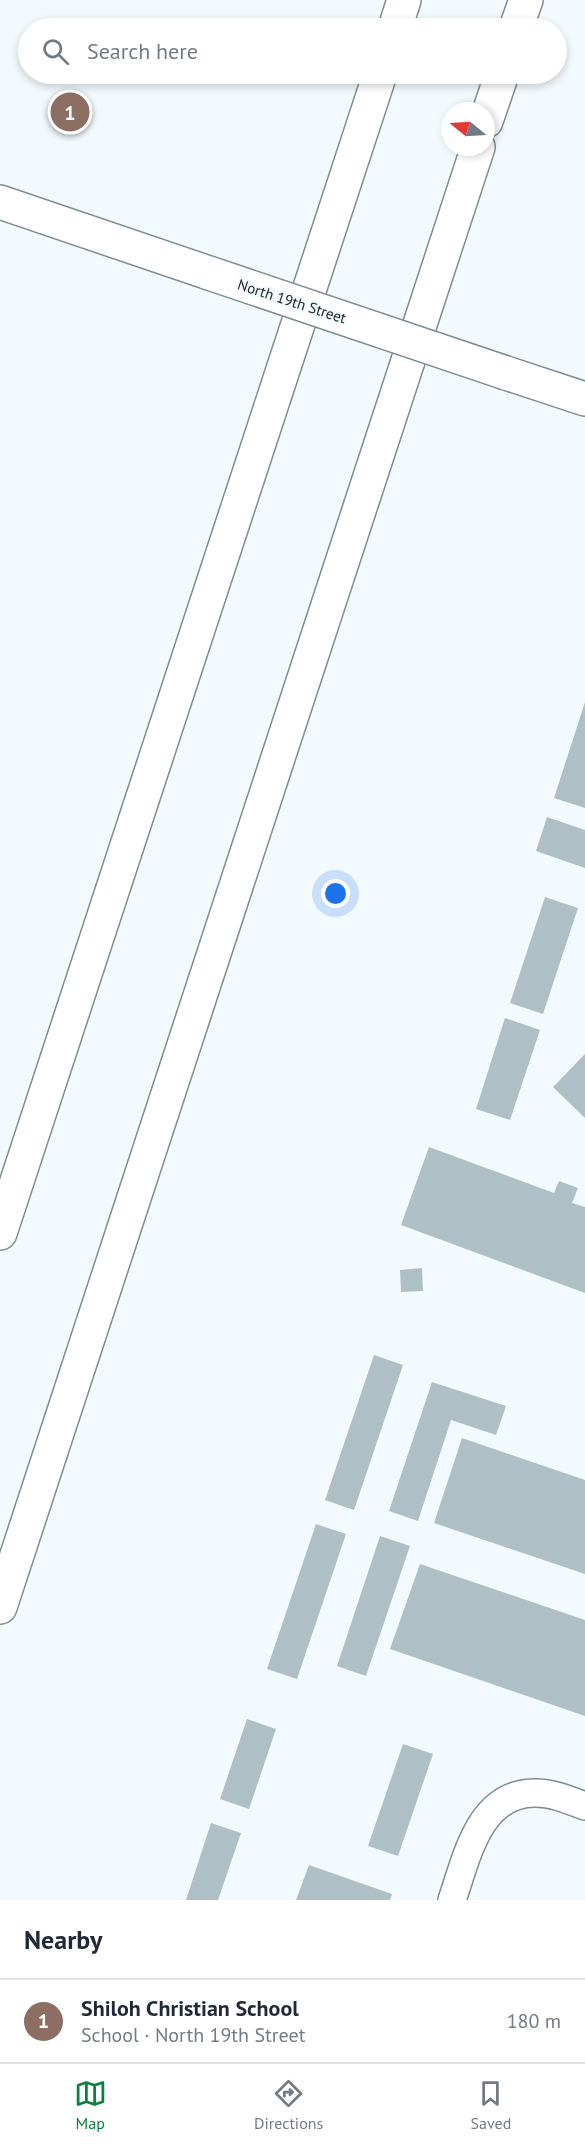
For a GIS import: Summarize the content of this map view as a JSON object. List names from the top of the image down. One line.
{"streets":{"main road":["North 19th Street"]},"north":"left","page":{"search":"Search here","pins":"1","heading":"Nearby","list":[{"mark":"1","name":"Shiloh Christian School","note":"School · North 19th Street","value":"180 m"}],"nav":["Map","Directions","Saved"]}}
